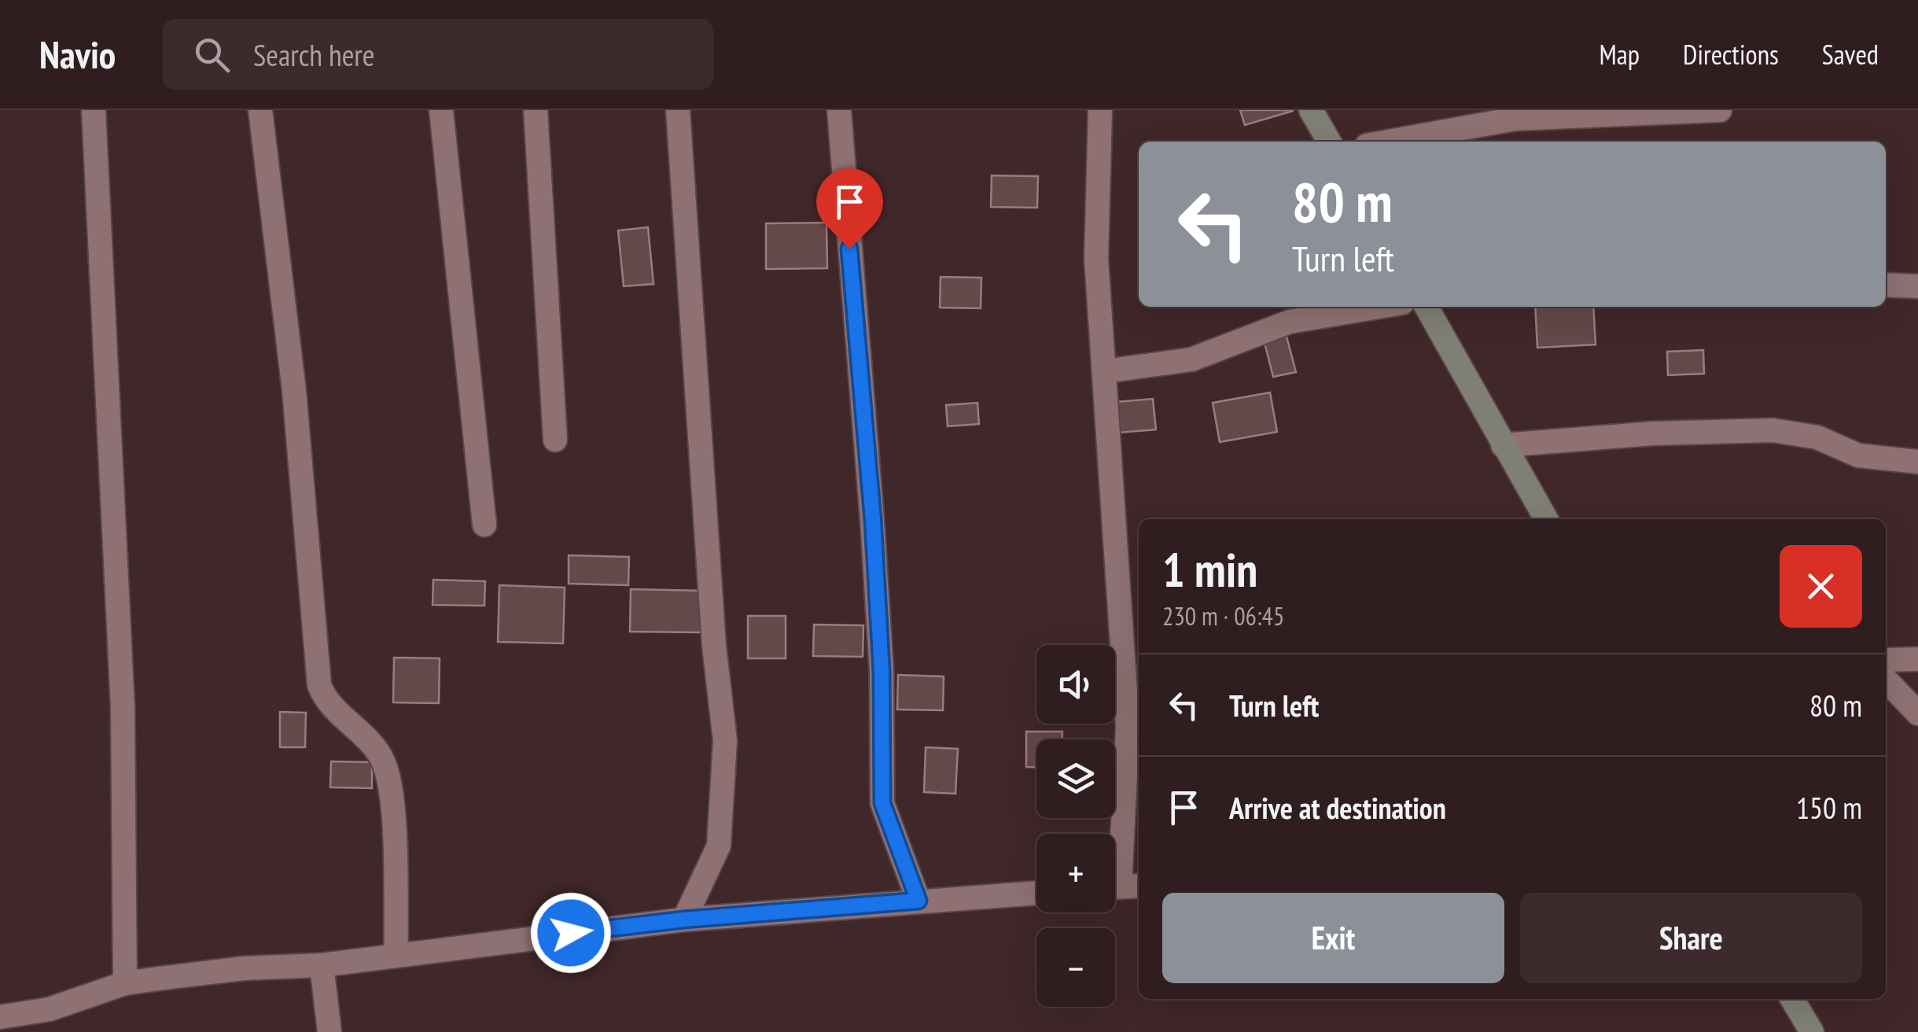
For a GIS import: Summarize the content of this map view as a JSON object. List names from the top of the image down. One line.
{"page":{"header":"Navio","search":"Search here","nav":["Map","Directions","Saved"],"turn":["80 m","Turn left"],"heading":["1 min","230 m · 06:45"],"map_buttons":["+","−"],"list":[{"name":"Turn left","value":"80 m"},{"name":"Arrive at destination","value":"150 m"}],"buttons":["Exit","Share"]}}
